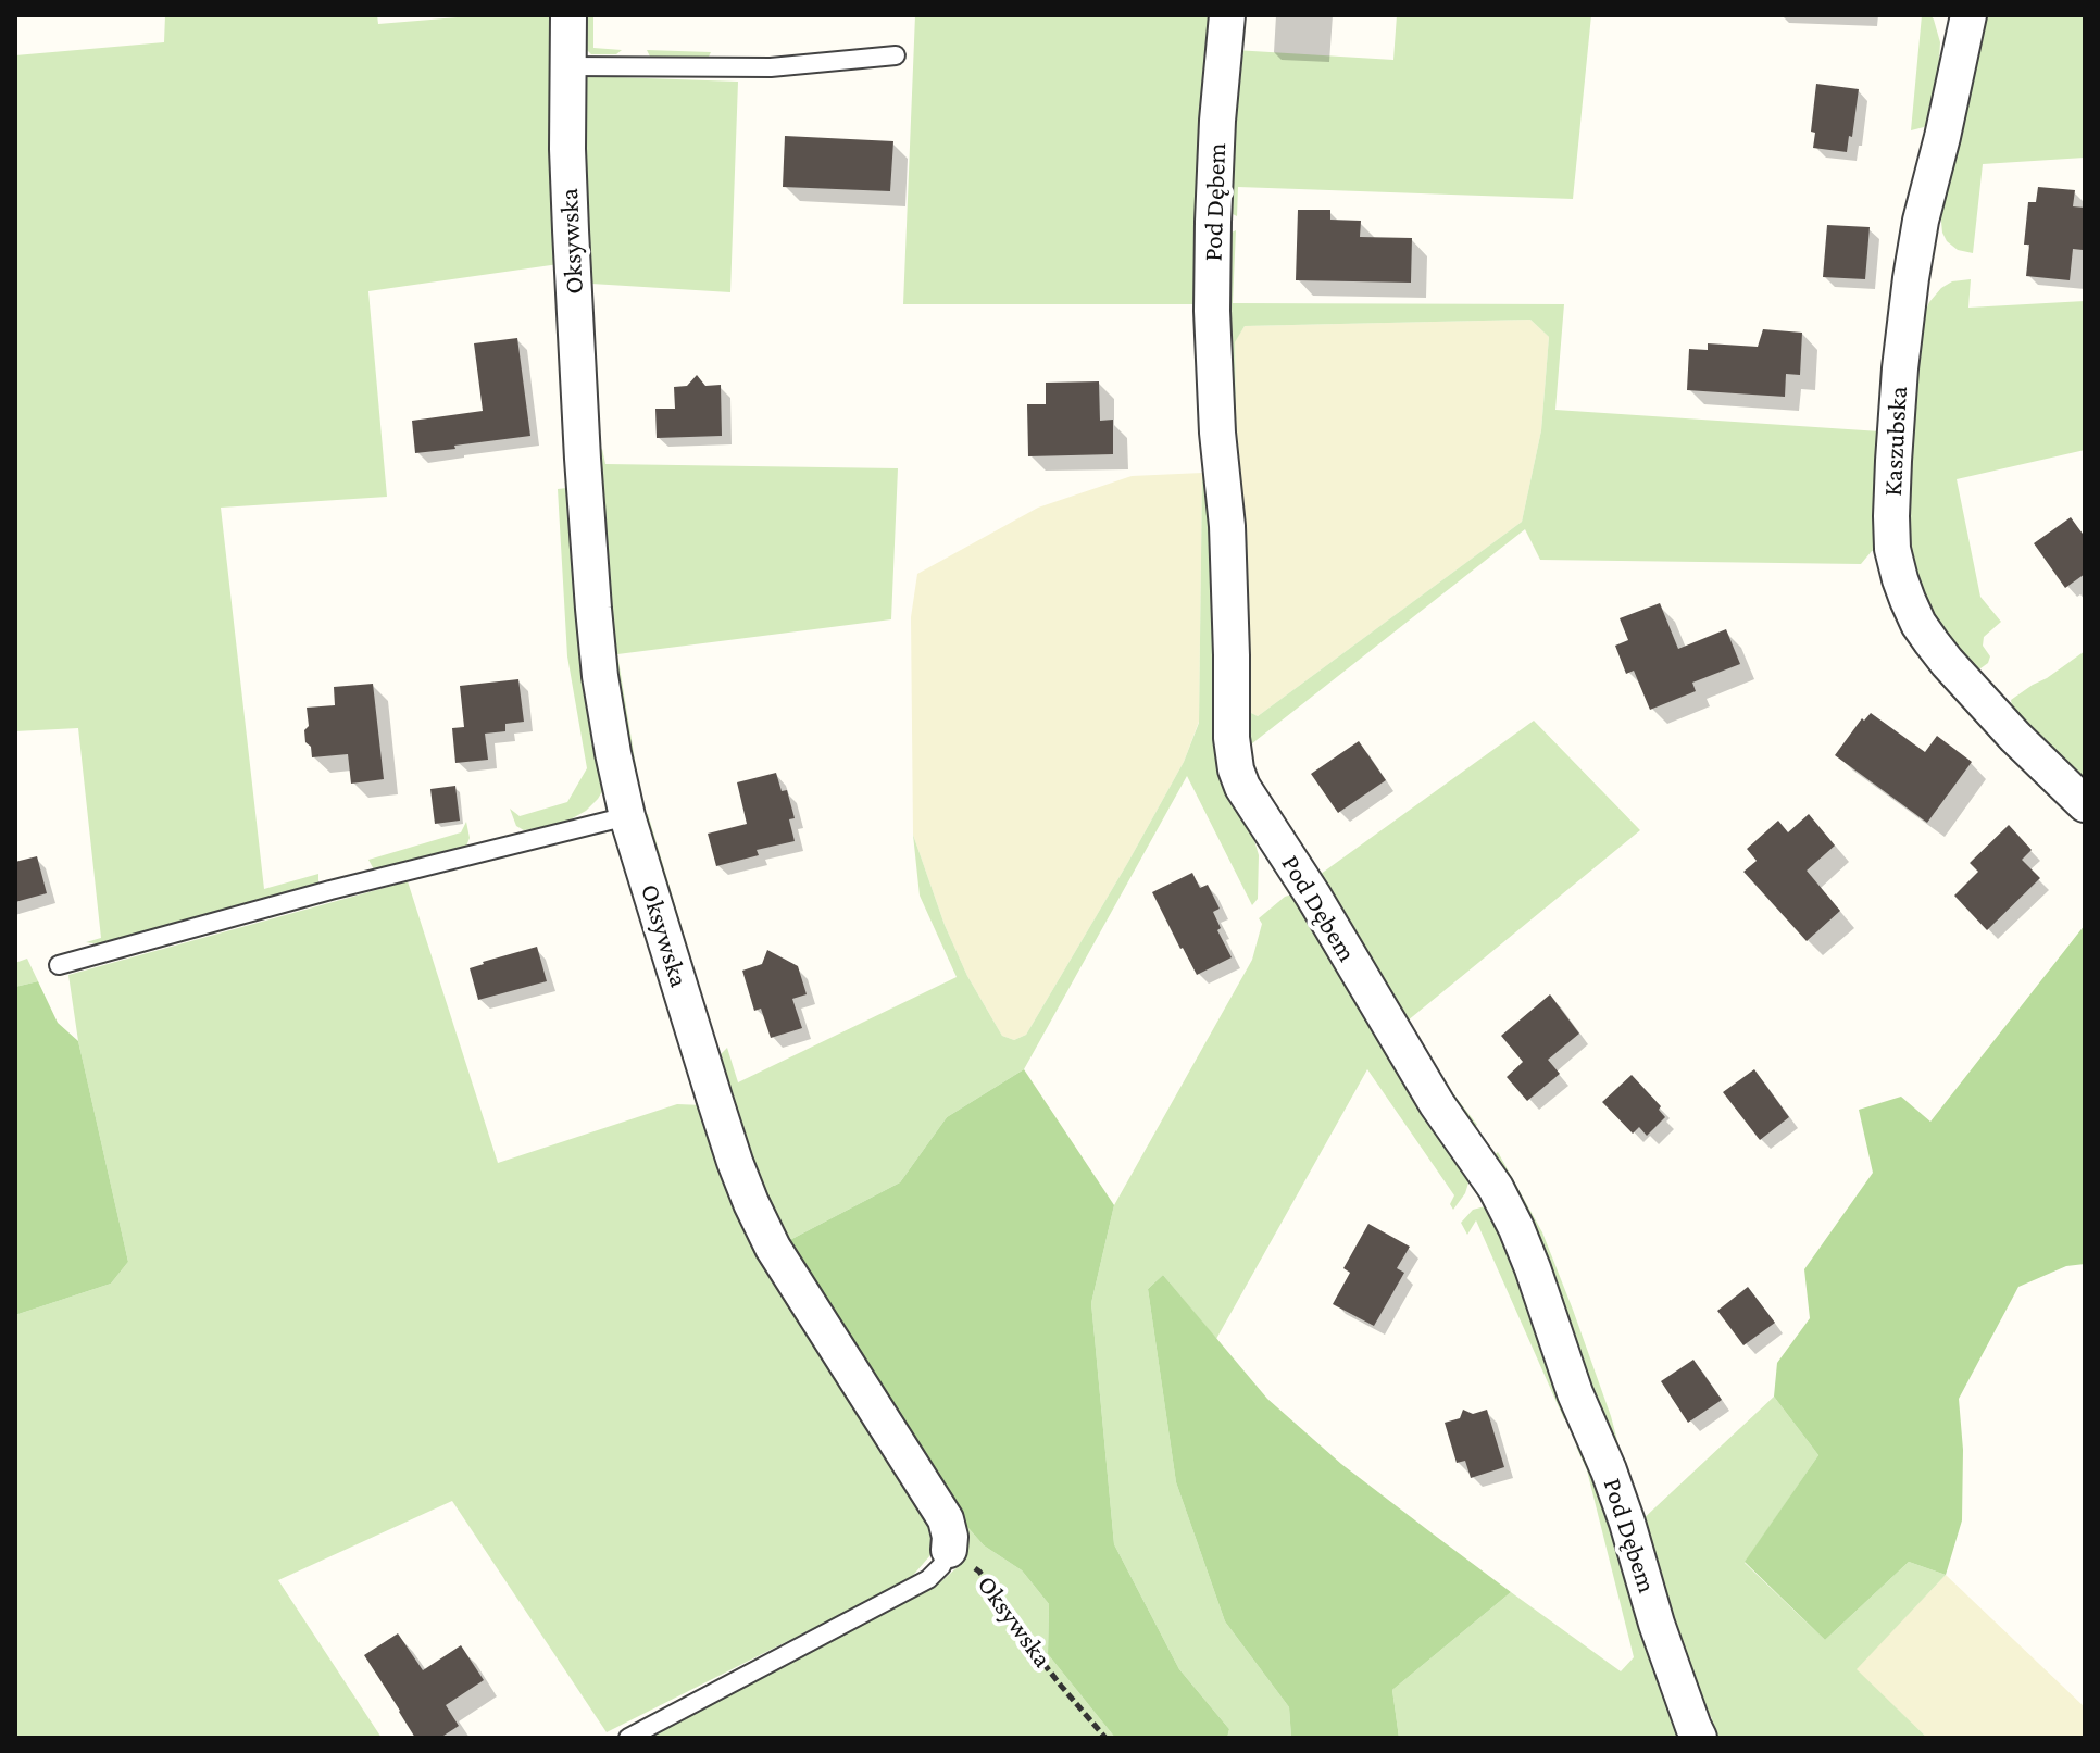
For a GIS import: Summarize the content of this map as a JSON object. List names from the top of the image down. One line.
{"streets":{"street":["Pod Dębem","Oksywska","Kaszubska"]}}
